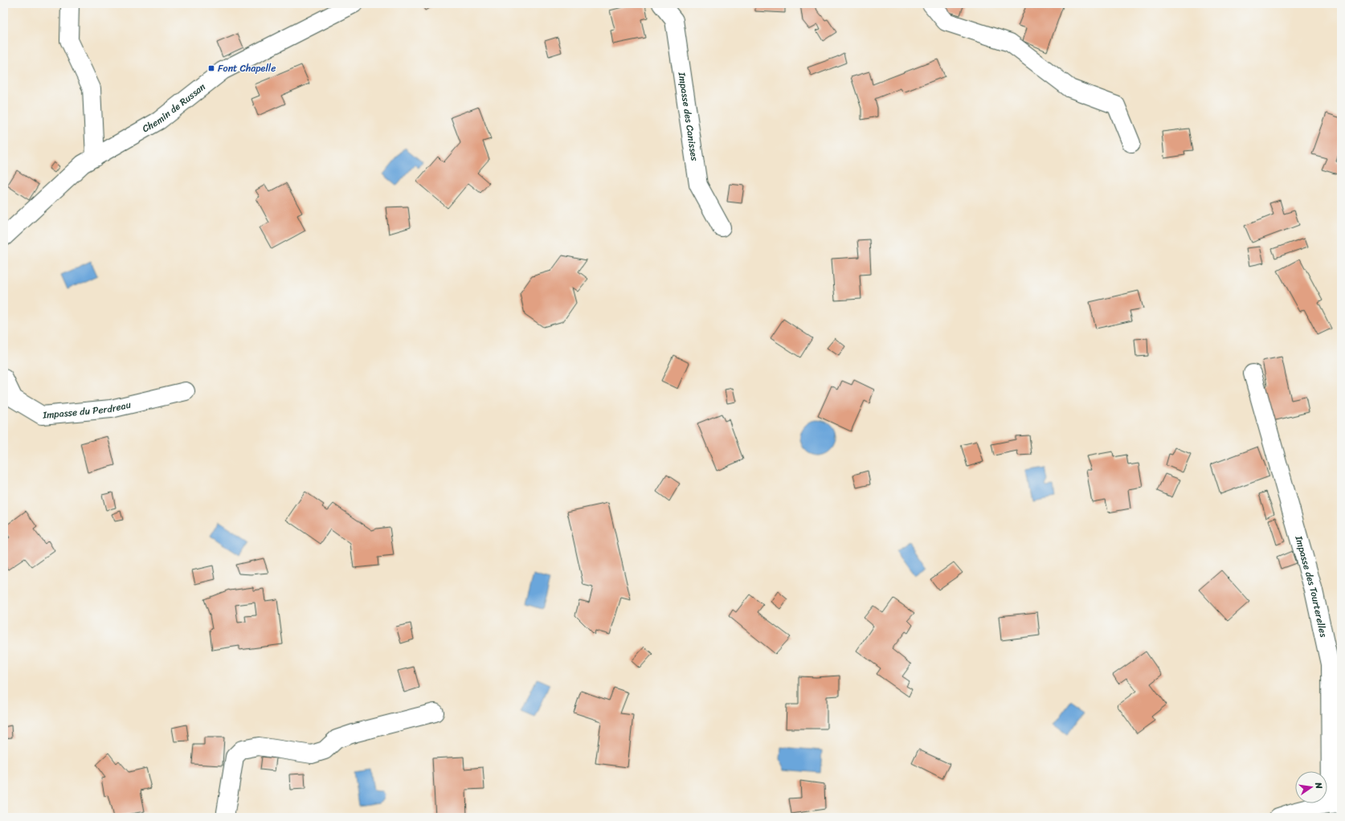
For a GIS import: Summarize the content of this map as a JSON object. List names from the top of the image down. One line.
{"streets":{"street":["Chemin de Russan","Impasse des Canisses","Impasse du Perdreau","Impasse des Tourterelles"]},"places":{"transit":["Font Chapelle"]},"north":"right"}
